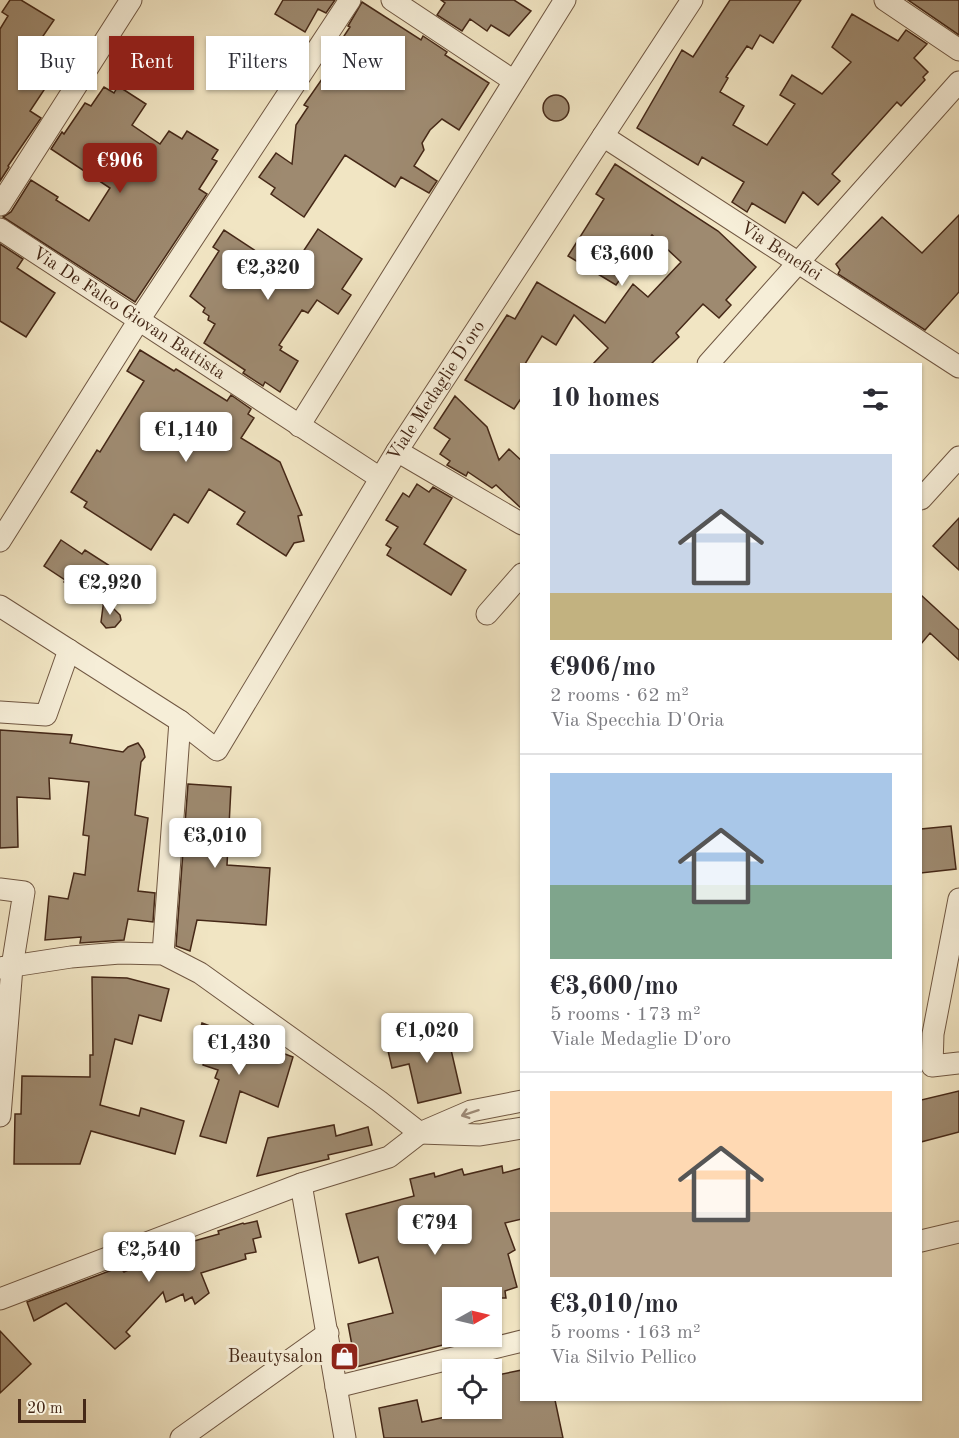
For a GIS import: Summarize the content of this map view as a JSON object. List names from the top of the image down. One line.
{"streets":{"street":["Via Benefici","Via De Falco Giovan Battista","Viale Medaglie D'oro"]},"crossings":[["Via Benefici","Viale Medaglie D'oro"],["Via De Falco Giovan Battista","Viale Medaglie D'oro"]],"places":{"shop":["Beautysalon"]},"scale_bar":"20 m","north":"right","page":{"chip":["Buy","Rent","Filters","New"],"price":["€906","€3,600","€2,320","€1,140","€2,920","€3,010","€1,020","€1,430","€794","€2,540"],"heading":"10 homes","list":[{"name":"€906/mo","note":"2 rooms · 62 m² · Via Specchia D'Oria"},{"name":"€3,600/mo","note":"5 rooms · 173 m² · Viale Medaglie D'oro"},{"name":"€3,010/mo","note":"5 rooms · 163 m² · Via Silvio Pellico"}],"scale":"20 m"}}
